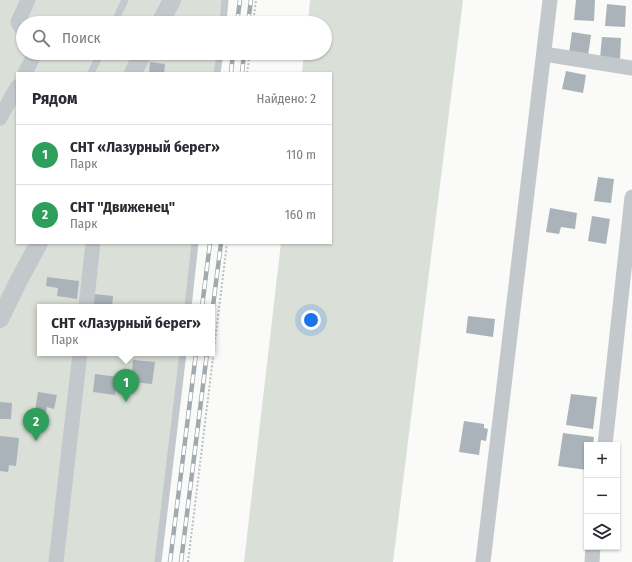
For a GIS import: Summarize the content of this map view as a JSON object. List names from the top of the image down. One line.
{"page":{"search":"Поиск","heading":["Рядом","Найдено: 2"],"list":[{"mark":"1","name":"СНТ «Лазурный берег»","note":"Парк","value":"110 m"},{"mark":"2","name":"СНТ \"Движенец\"","note":"Парк","value":"160 m"}],"popup":["СНТ «Лазурный берег»","Парк"],"pins":["1","2"],"map_buttons":["+","−"]}}
